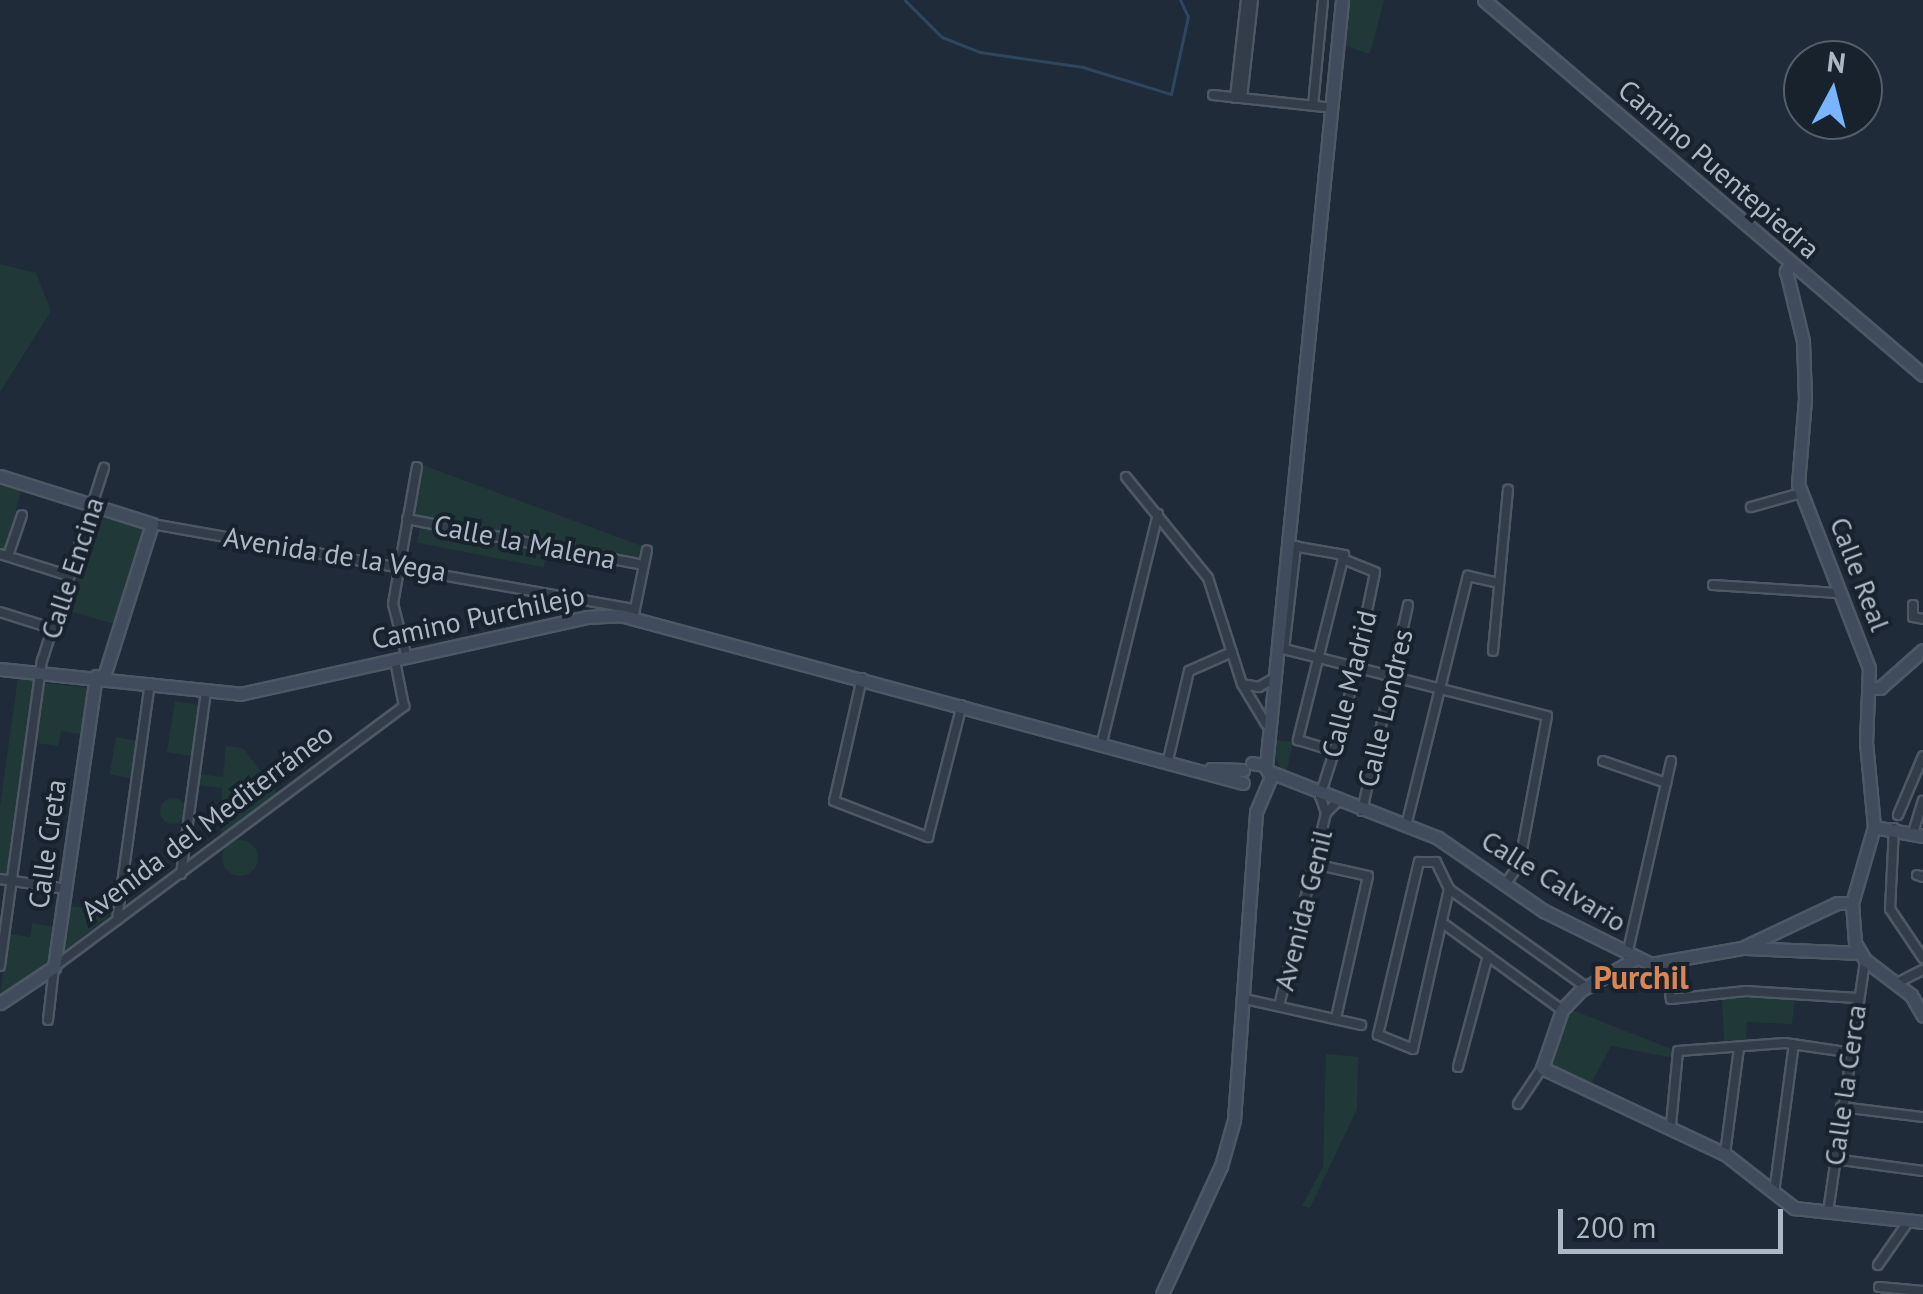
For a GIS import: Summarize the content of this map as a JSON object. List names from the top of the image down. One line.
{"streets":{"street":["Camino Puentepiedra","Calle la Malena","Avenida de la Vega","Calle Encina","Calle Real","Camino Purchilejo","Calle Madrid","Calle Londres","Avenida del Mediterráneo","Calle Creta","Calle Calvario","Avenida Genil","Calle la Cerca"]},"crossings":[["Camino Puentepiedra","Calle Real"],["Calle la Malena","Camino Purchilejo"],["Avenida de la Vega","Camino Purchilejo"],["Avenida de la Vega","Calle Creta"],["Calle Encina","Camino Purchilejo"],["Calle Real","Calle Calvario"],["Camino Purchilejo","Avenida del Mediterráneo"],["Camino Purchilejo","Calle Creta"],["Calle Madrid","Calle Calvario"],["Calle Madrid","Avenida Genil"],["Calle Londres","Calle Calvario"],["Avenida del Mediterráneo","Calle Creta"],["Calle Calvario","Avenida Genil"]],"districts":["Purchil"],"scale_bar":"200 m","north":"top"}
